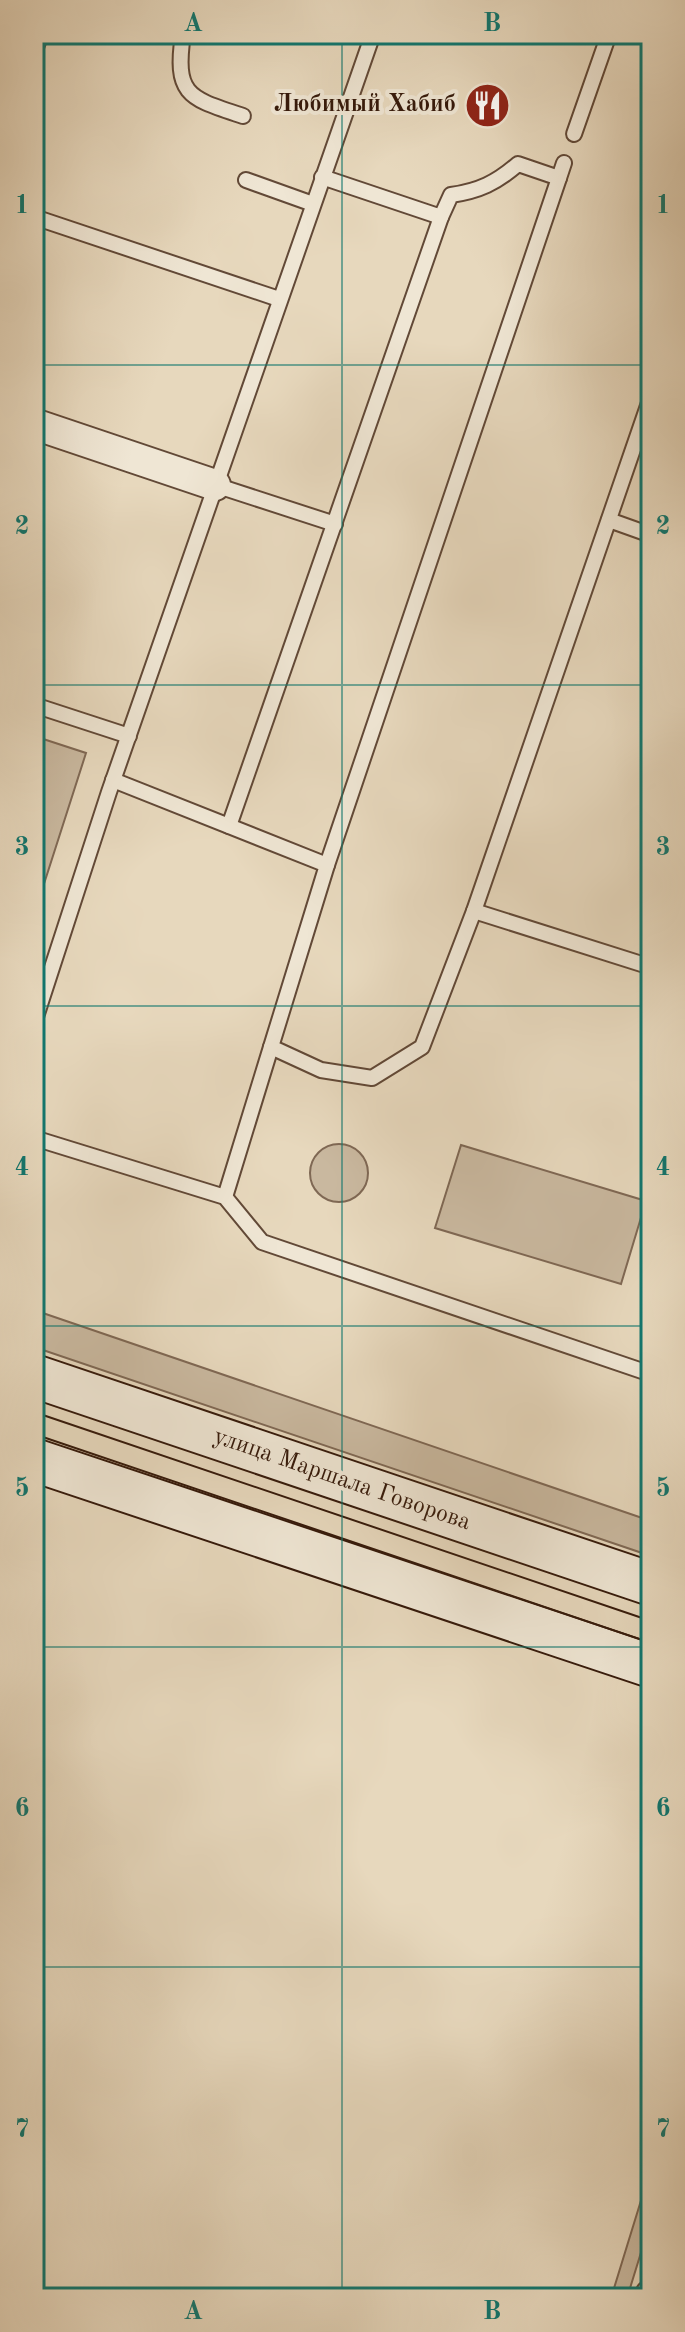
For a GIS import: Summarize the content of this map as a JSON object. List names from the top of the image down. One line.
{"streets":{"main road":["улица Маршала Говорова"]},"places":{"restaurant":["Любимый Хабиб"]},"grid":{"columns":["A","B"],"rows":["1","2","3","4","5","6","7"]}}
